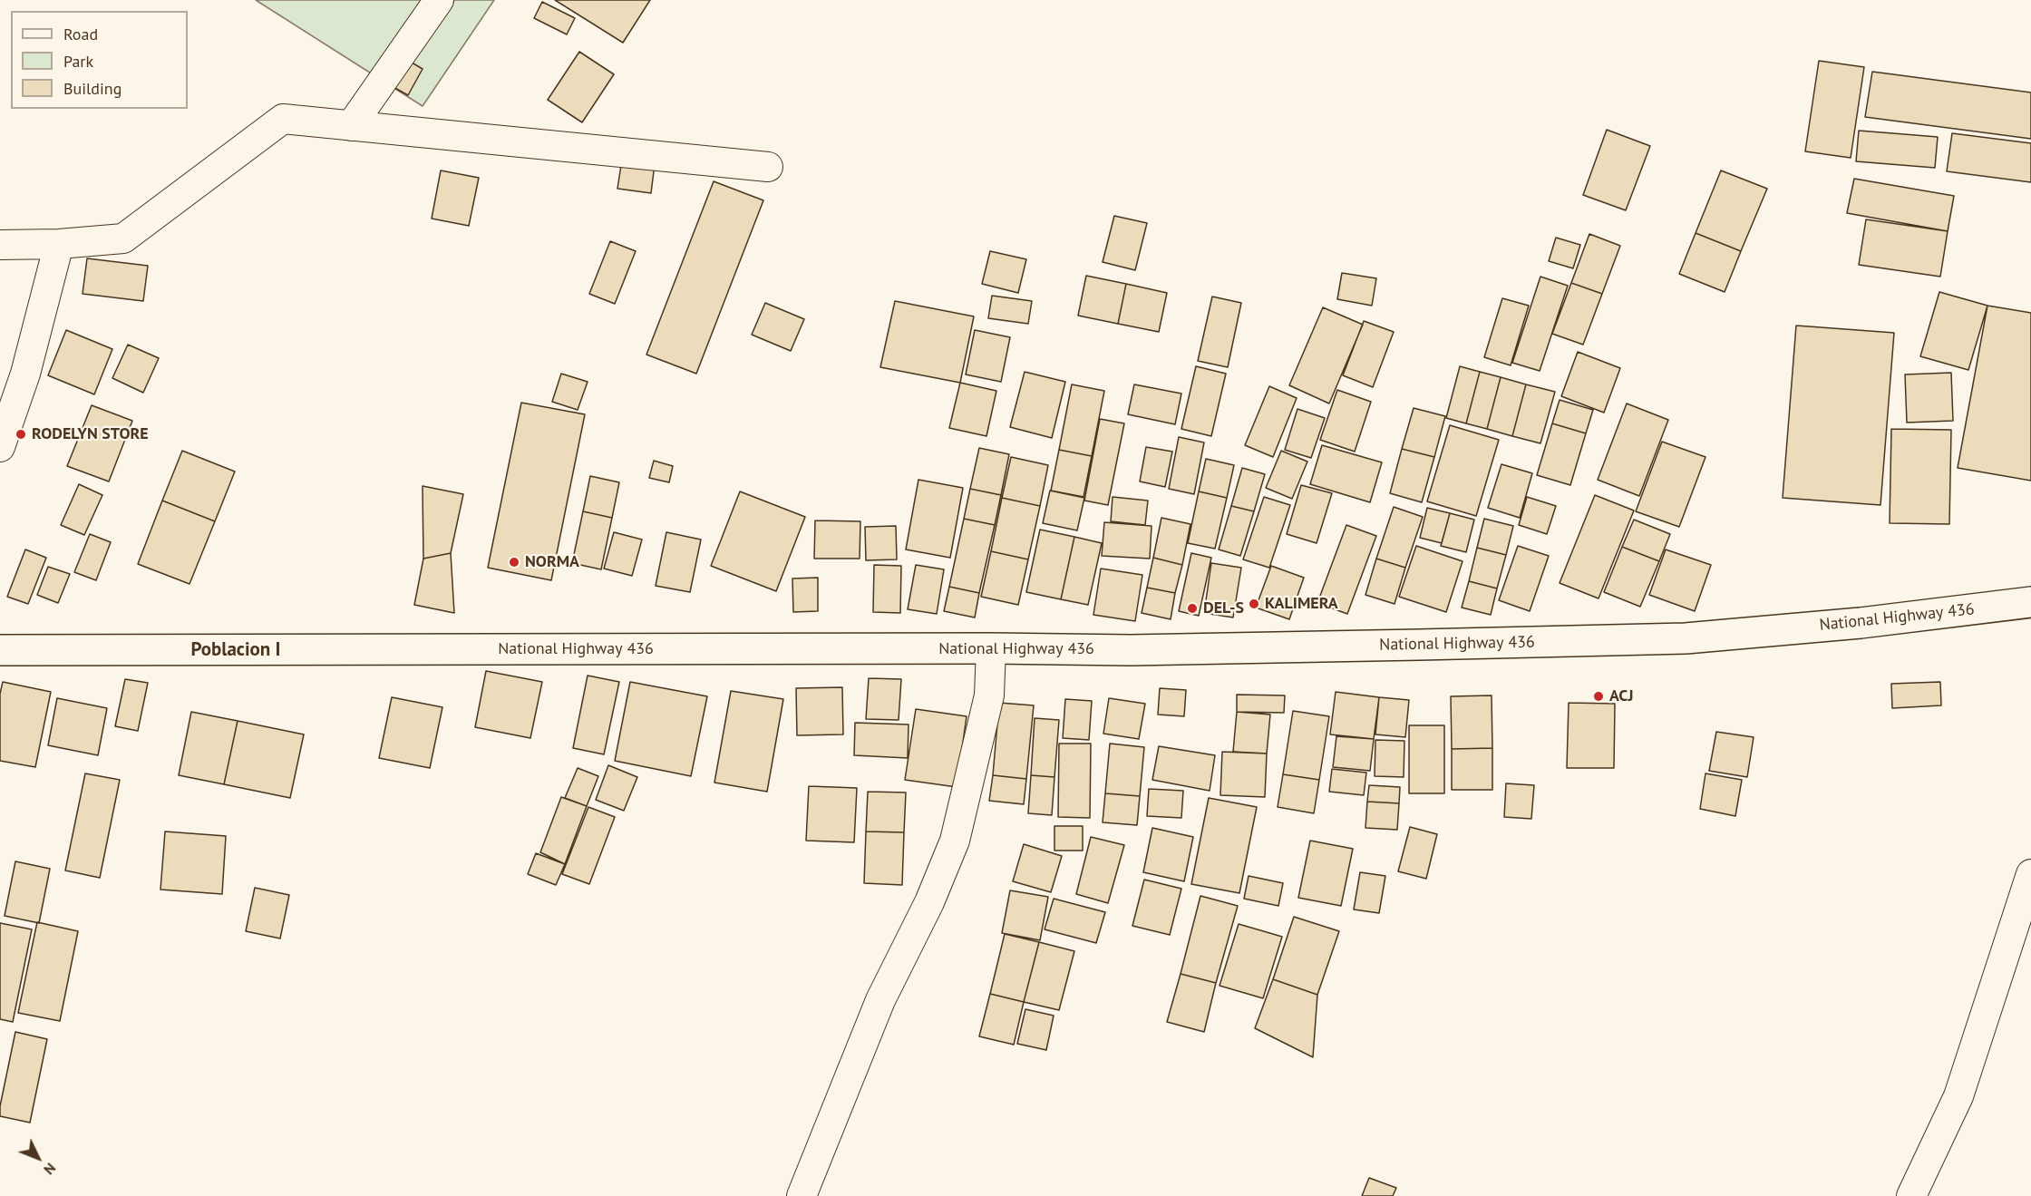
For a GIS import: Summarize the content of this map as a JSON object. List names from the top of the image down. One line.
{"streets":{"main road":["National Highway 436"]},"districts":["Poblacion I"],"places":["RODELYN STORE","NORMA","KALIMERA","DEL-S","ACJ"],"legend":["Road","Park","Building"],"north":"bottom right"}
